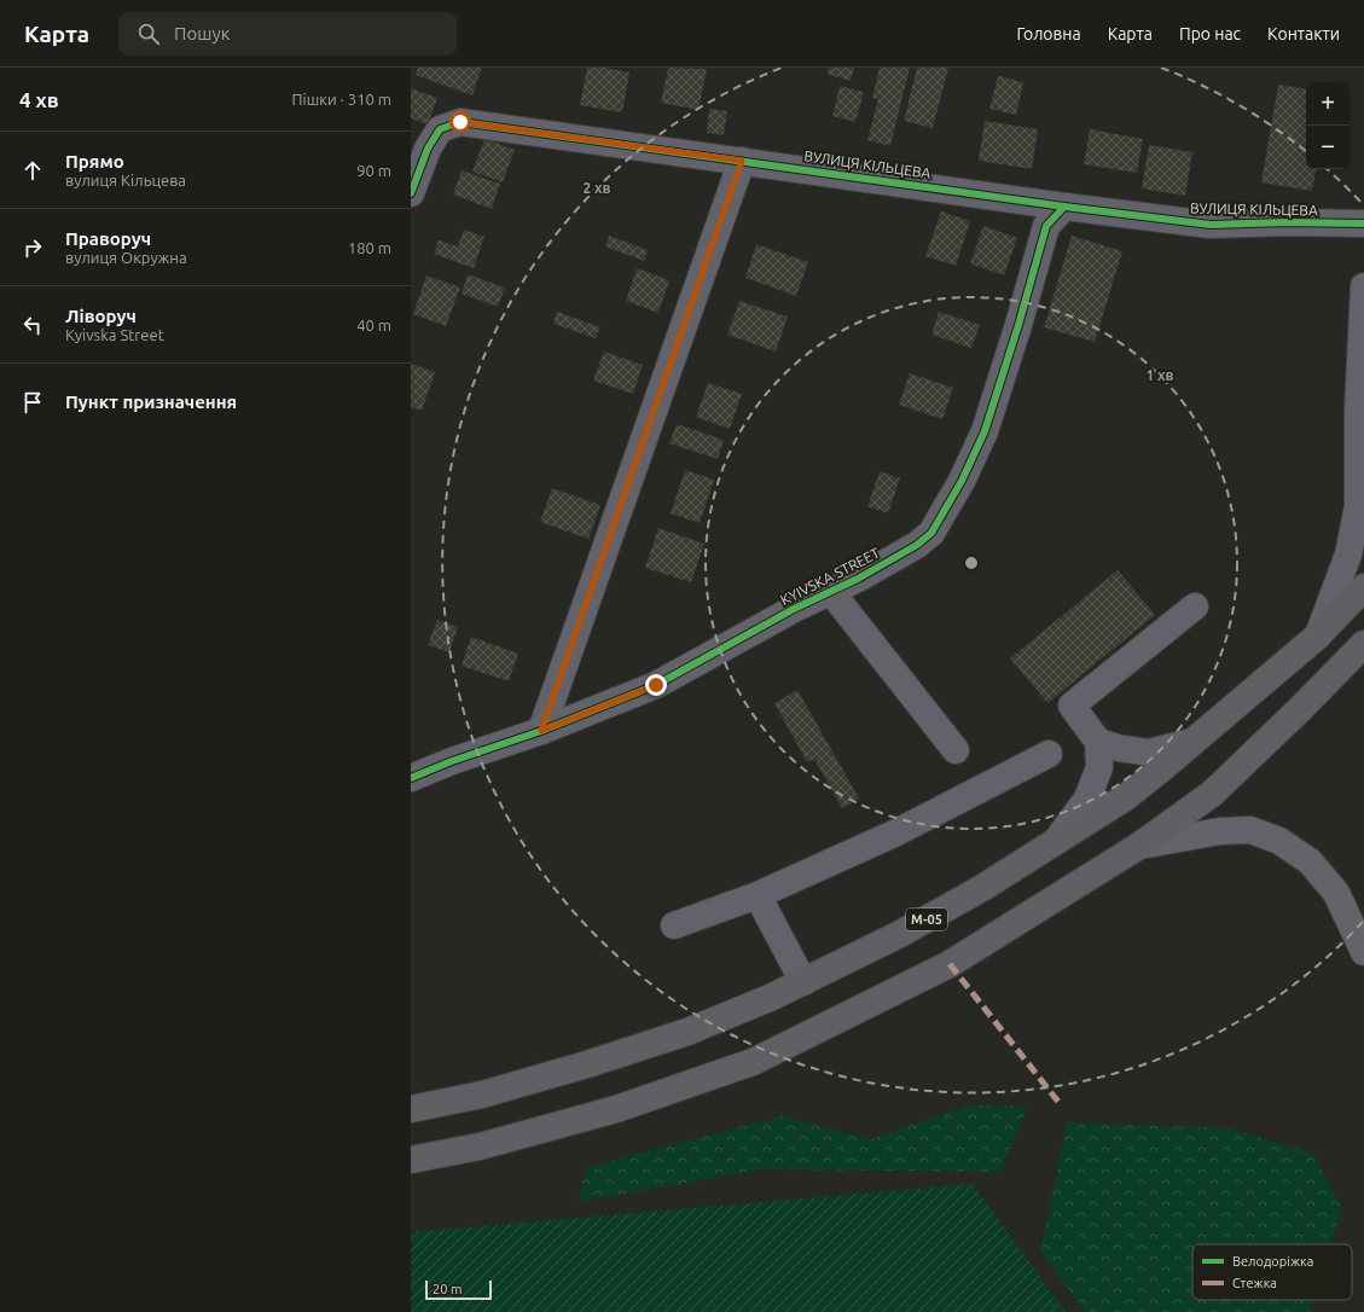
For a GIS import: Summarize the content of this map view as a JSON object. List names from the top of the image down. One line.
{"streets":{"highway":["М-05"],"street":["ВУЛИЦЯ КІЛЬЦЕВА","KYIVSKA STREET"]},"crossings":[["ВУЛИЦЯ КІЛЬЦЕВА","KYIVSKA STREET"]],"legend":["Велодоріжка","Стежка"],"scale_bar":"20 m","page":{"header":"Карта","search":"Пошук","nav":["Головна","Карта","Про нас","Контакти"],"heading":["4 хв","Пішки · 310 m"],"map_buttons":["+","−"],"list":[["Прямо","вулиця Кільцева","90 m"],["Праворуч","вулиця Окружна","180 m"],["Ліворуч","Kyivska Street","40 m"],"Пункт призначення"],"scale":"20 m"},"rings":["2 хв","1 хв"]}
